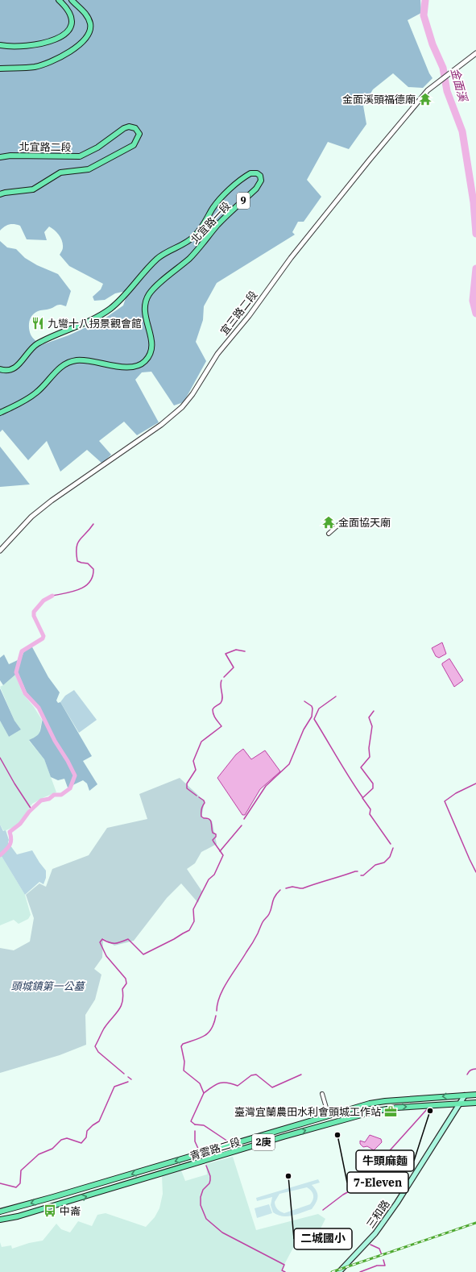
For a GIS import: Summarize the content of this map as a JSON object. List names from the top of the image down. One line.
{"streets":{"main road":["北宜路二段","9","北宜路一段","2庚","青雲路二段","三和路"],"street":["宜三路二段"]},"crossings":[["青雲路二段","三和路"]],"water":["金面溪"],"parks":["頭城鎮第一公墓"],"places":{"temple":["金面溪頭福德廟","金面協天廟"],"restaurant":["九彎十八拐景觀會館"],"other":["牛頭麻麵","7-Eleven","二城國小"],"office":["臺灣宜蘭農田水利會頭城工作站"],"bus stop":["中崙"]}}
